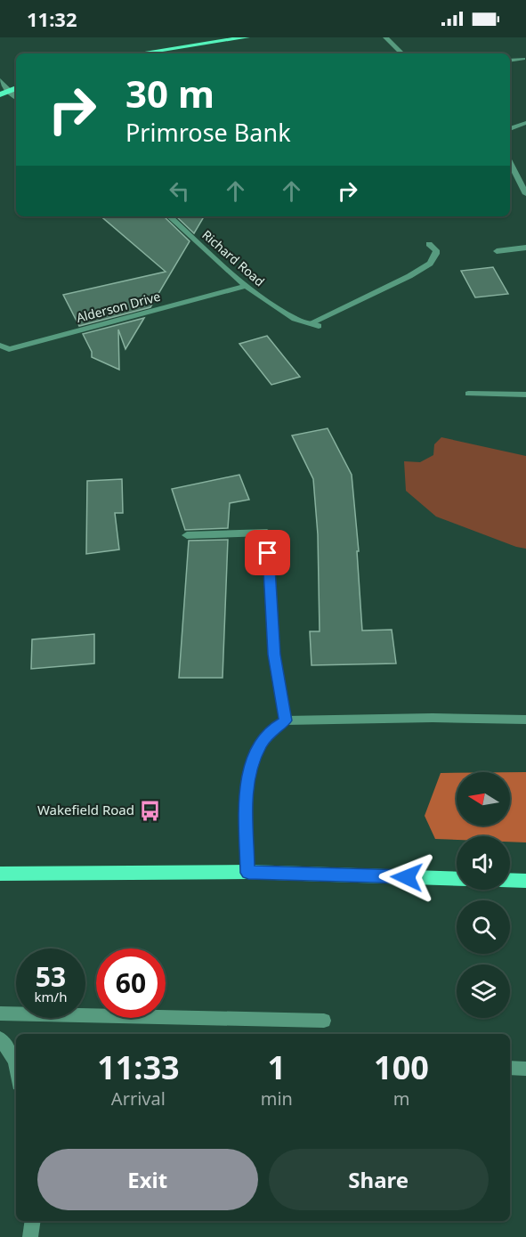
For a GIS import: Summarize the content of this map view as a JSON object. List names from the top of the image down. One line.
{"streets":{"street":["Richard Road","Alderson Drive"]},"crossings":[["Richard Road","Alderson Drive"]],"places":{"bus stop":["Wakefield Road"]},"north":"left","page":{"status":"11:32","turn":["30 m","Primrose Bank"],"speed":"53 km/h","limit":"60","eta":["11:33","Arrival","1","min","100","m"],"buttons":["Exit","Share"]}}
